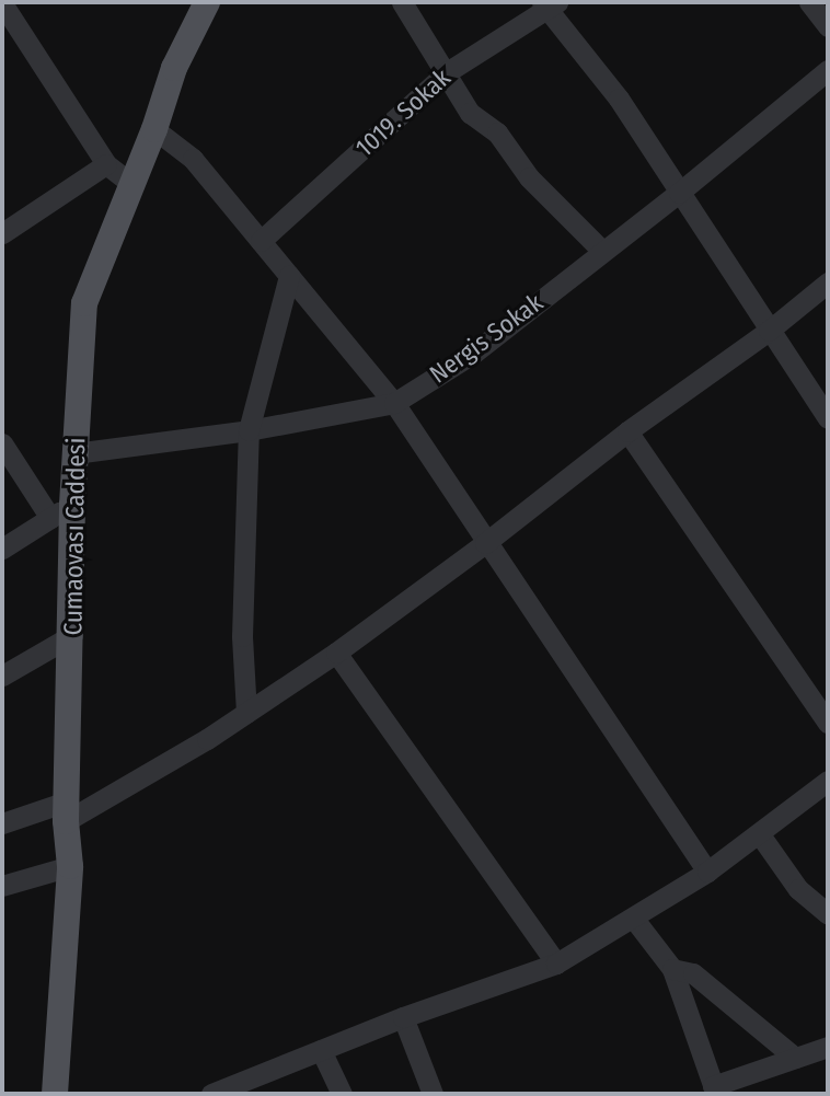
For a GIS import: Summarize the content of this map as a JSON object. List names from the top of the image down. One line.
{"streets":{"main road":["Cumaovası Caddesi"],"street":["1019. Sokak","Nergis Sokak"]},"crossings":[["Nergis Sokak","Cumaovası Caddesi"]]}
